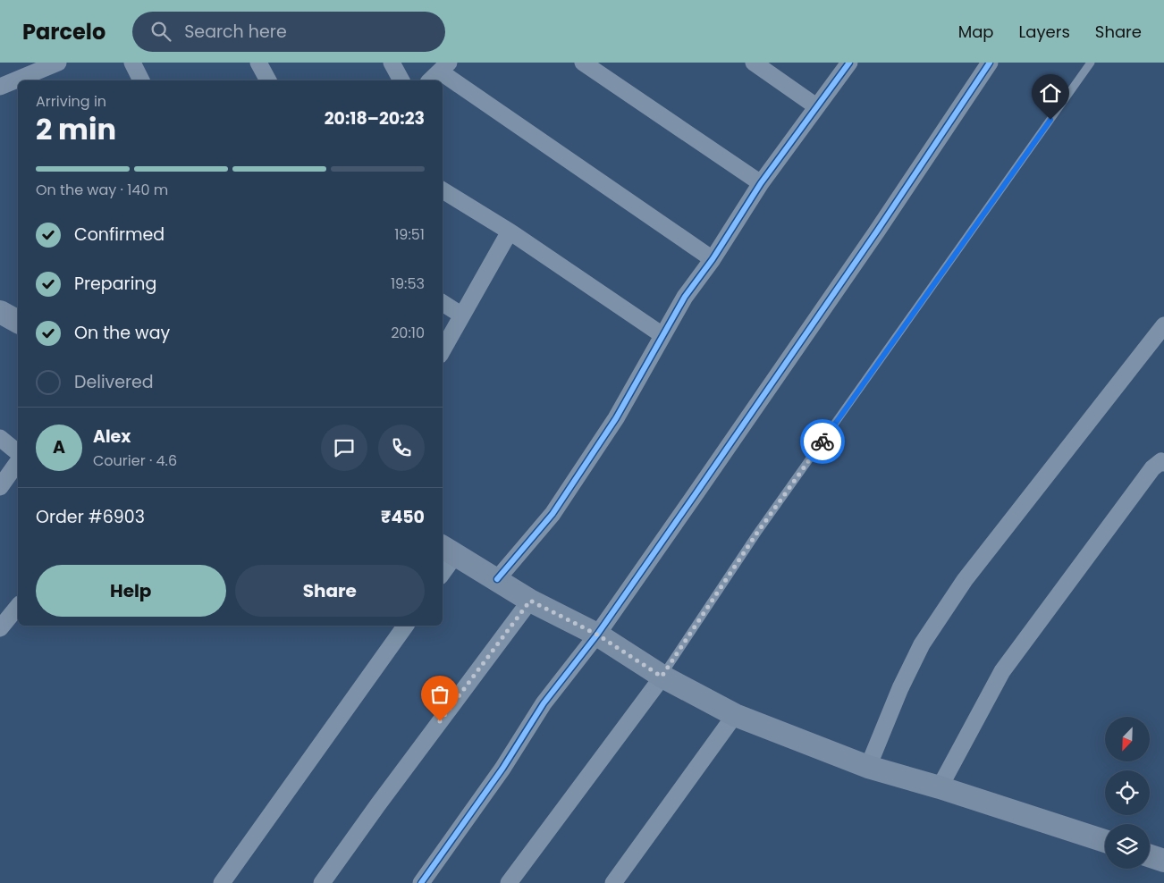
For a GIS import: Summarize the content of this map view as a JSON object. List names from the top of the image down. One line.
{"north":"bottom left","page":{"header":"Parcelo","search":"Search here","nav":["Map","Layers","Share"],"heading":["2 min","Arriving in","20:18–20:23"],"panel":["Alex","Courier · 4.6","Order #6903","₹450"],"bar":"On the way · 140 m","list":[["Confirmed","19:51"],["Preparing","19:53"],["On the way","20:10"],"Delivered"],"round":"A","buttons":["Help","Share"]}}
